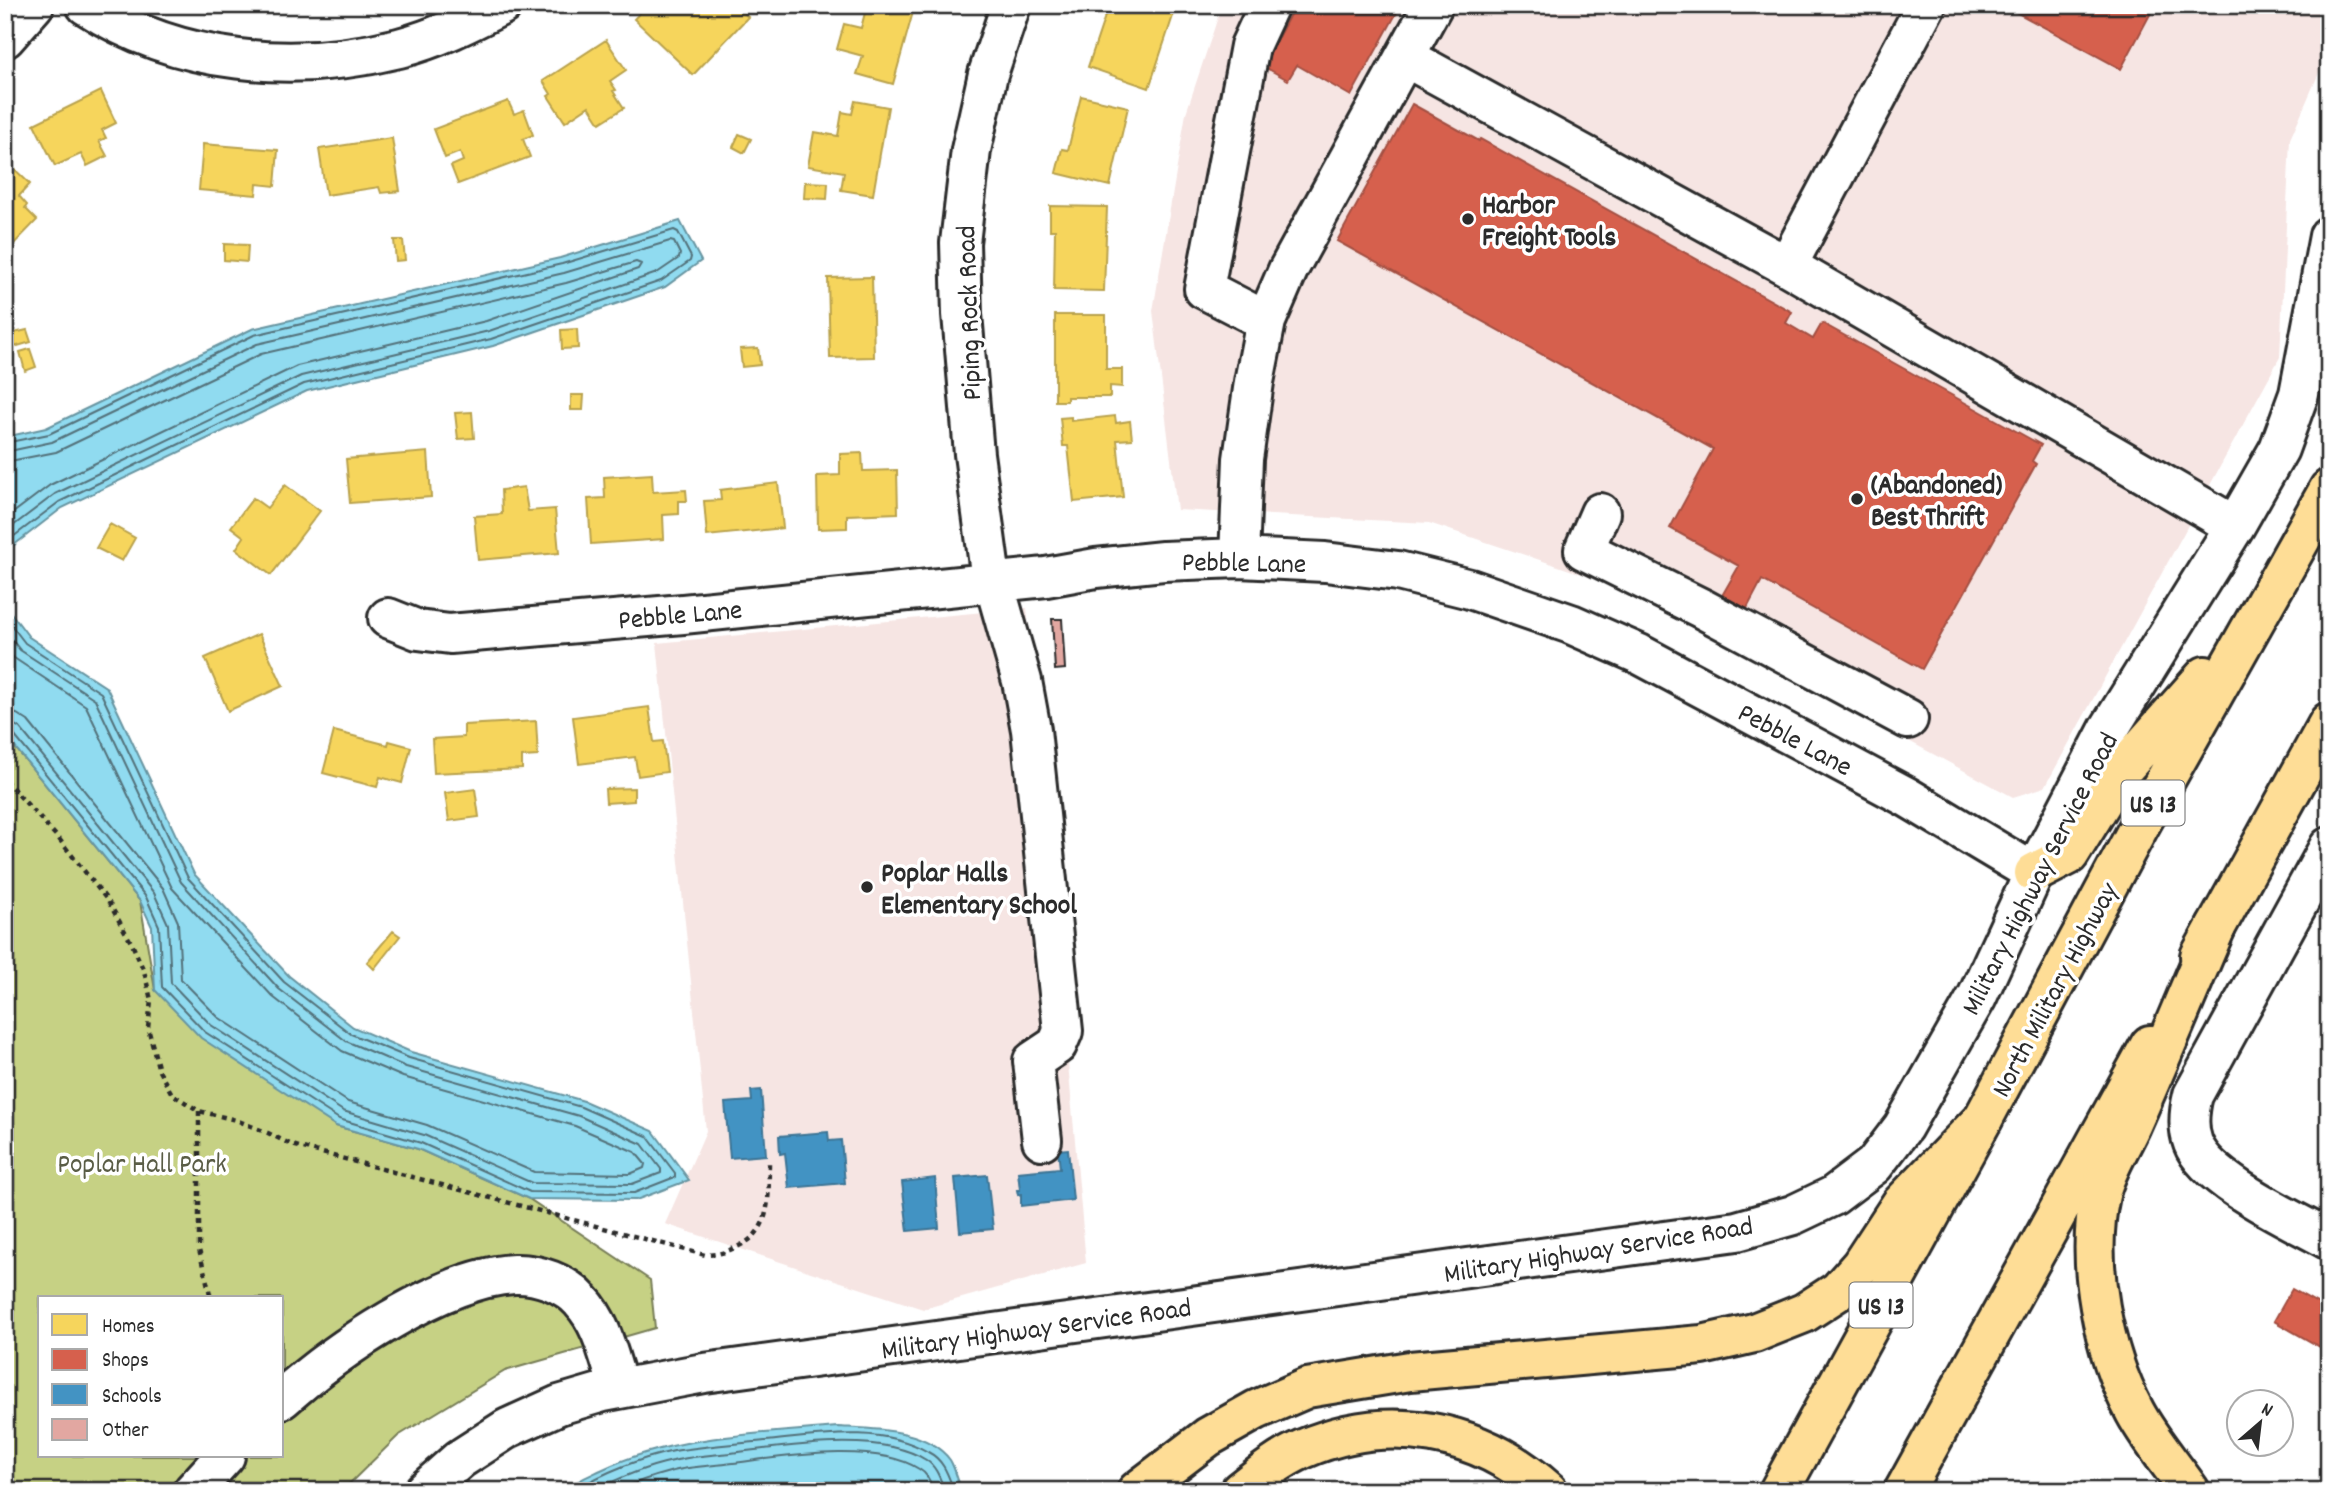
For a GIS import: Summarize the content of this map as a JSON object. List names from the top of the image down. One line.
{"streets":{"main road":["US 13","North Military Highway"],"street":["Piping Rock Road","Pebble Lane","Military Highway Service Road"]},"crossings":[["Piping Rock Road","Pebble Lane"],["Pebble Lane","Military Highway Service Road"]],"parks":["Poplar Hall Park"],"places":["Harbor Freight Tools","(Abandoned) Best Thrift","Poplar Halls Elementary School"],"legend":["Homes","Shops","Schools","Other"],"north":"top right"}
